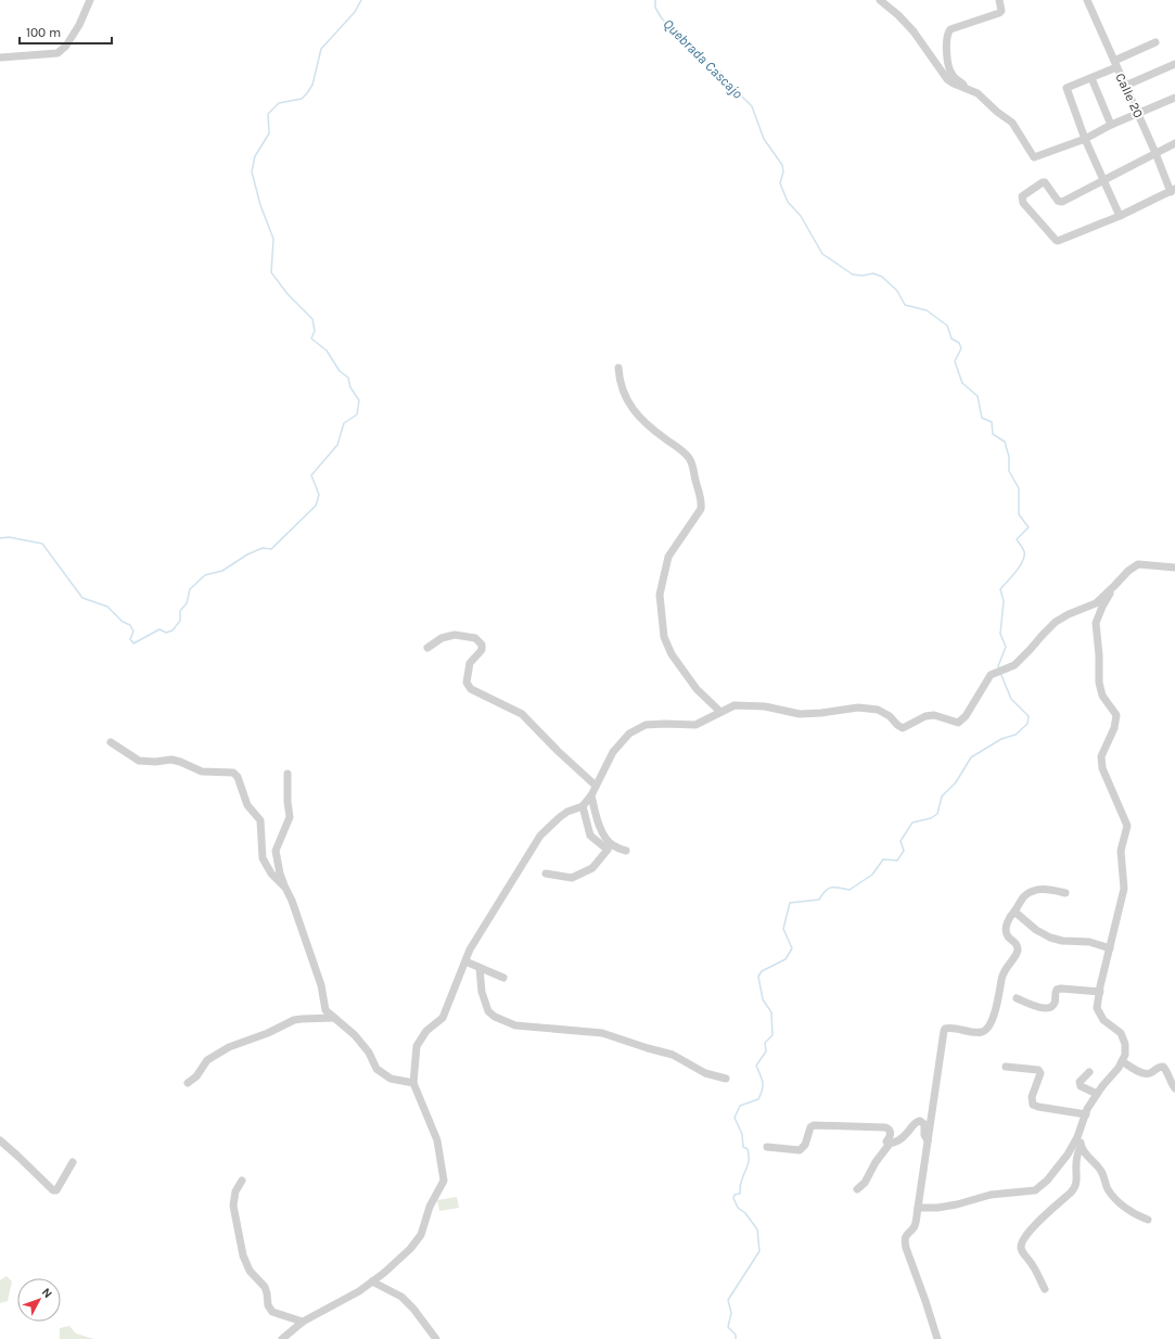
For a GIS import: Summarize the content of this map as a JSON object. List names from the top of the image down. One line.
{"streets":{"street":["Calle 20"]},"water":["Quebrada Cascajo"],"scale_bar":"100 m","north":"top right"}
